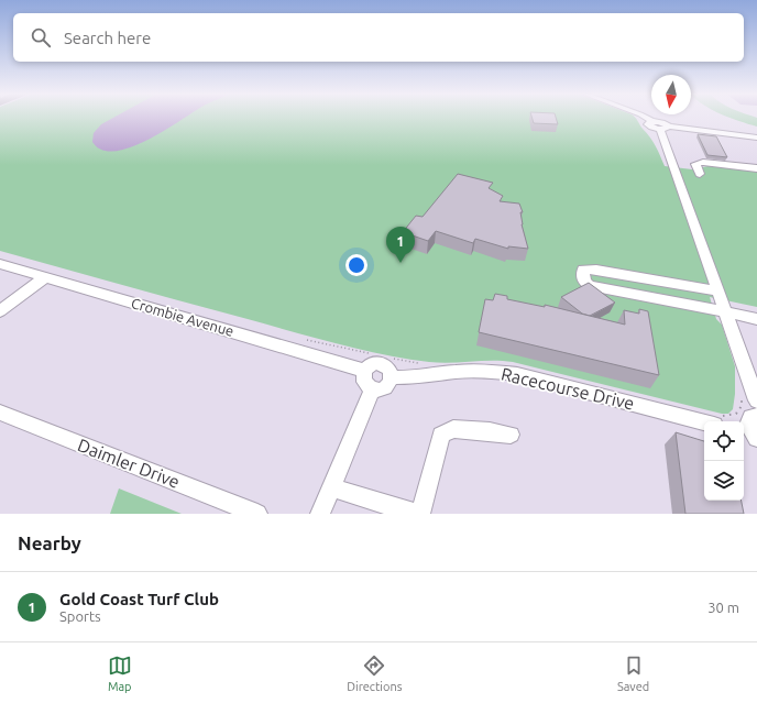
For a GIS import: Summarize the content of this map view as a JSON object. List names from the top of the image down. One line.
{"streets":{"street":["Crombie Avenue","Racecourse Drive","Daimler Drive"]},"crossings":[["Crombie Avenue","Racecourse Drive"]],"north":"bottom","page":{"search":"Search here","pins":"1","heading":"Nearby","list":[{"mark":"1","name":"Gold Coast Turf Club","note":"Sports","value":"30 m"}],"nav":["Map","Directions","Saved"]}}
